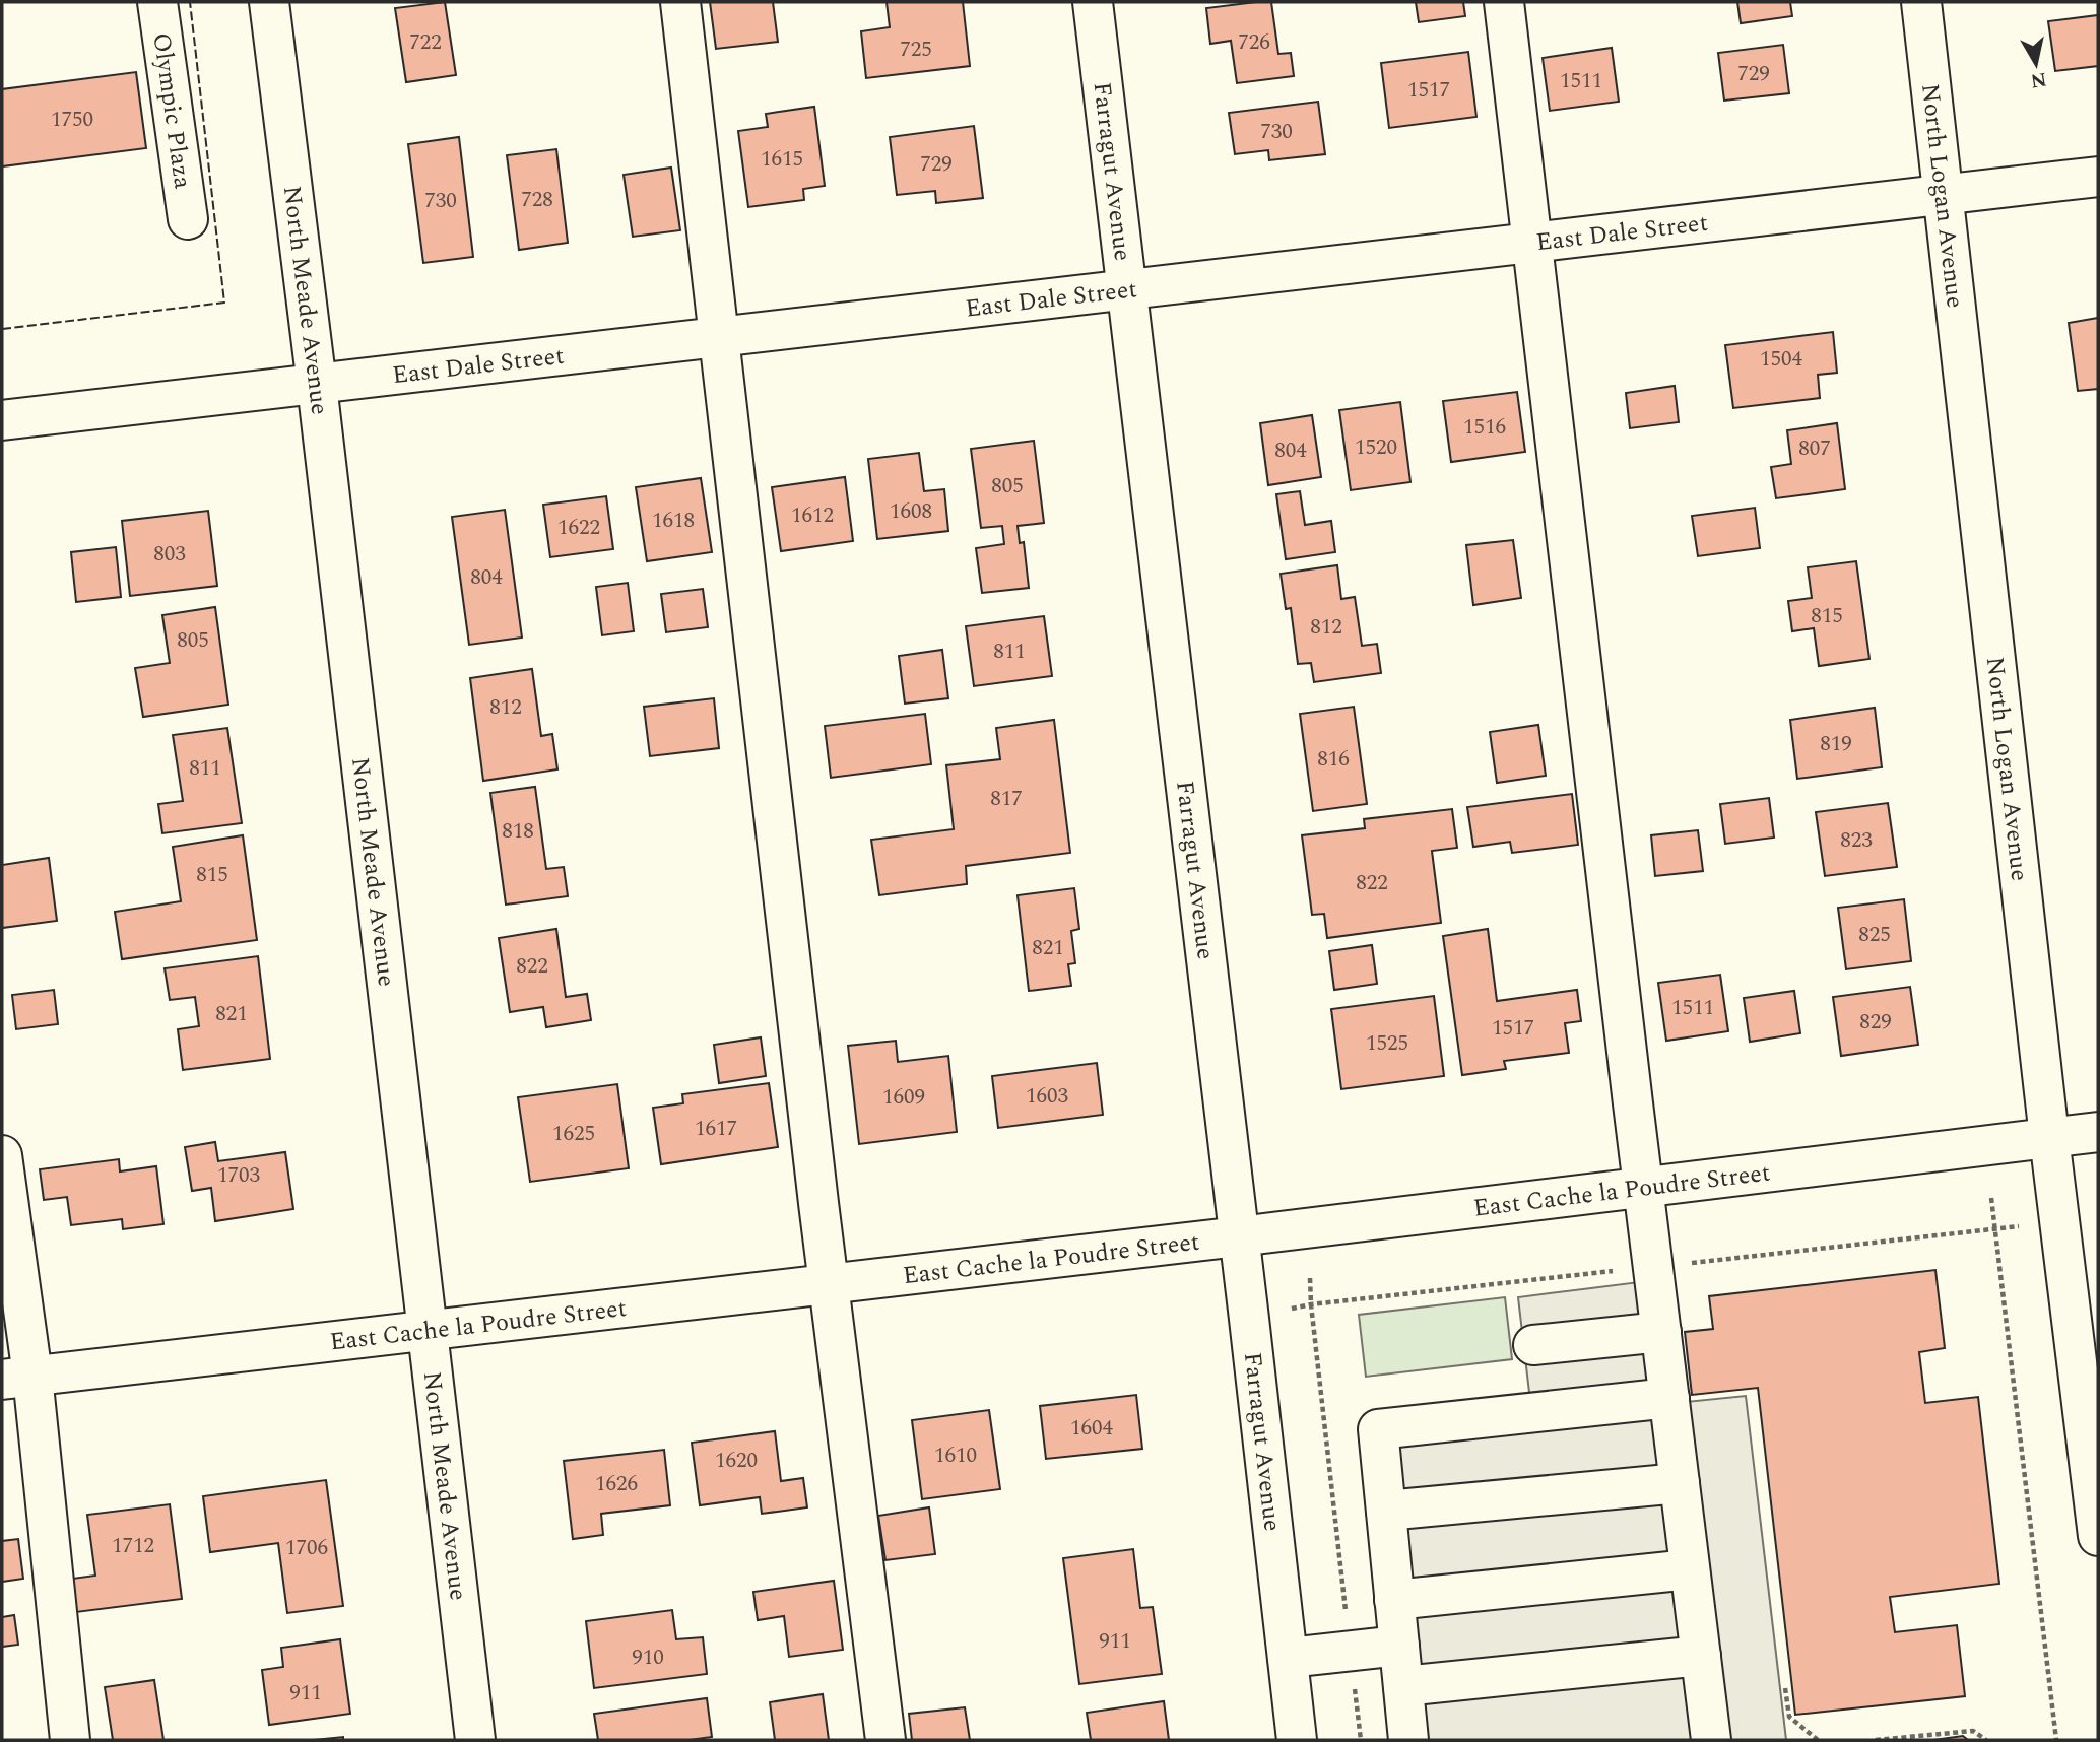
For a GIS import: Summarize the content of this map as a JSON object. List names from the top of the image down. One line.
{"streets":{"street":["Olympic Plaza","Farragut Avenue","North Logan Avenue","East Dale Street","North Meade Avenue","East Cache la Poudre Street"]},"crossings":[["Farragut Avenue","East Dale Street"],["Farragut Avenue","East Cache la Poudre Street"],["North Logan Avenue","East Dale Street"],["North Logan Avenue","East Cache la Poudre Street"],["East Dale Street","North Meade Avenue"],["North Meade Avenue","East Cache la Poudre Street"]],"house_numbers":["722","726","725","729","1511","1517","1750","730","1615","729","728","730","1504","1516","1520","807","804","805","1608","1612","1618","1622","803","804","815","812","805","811","812","819","816","811","817","818","823","815","822","825","821","822","1511","821","829","1517","1525","1603","1609","1617","1625","1703","1604","1610","1620","1626","1712","1706","911","910","911"],"north":"bottom"}
